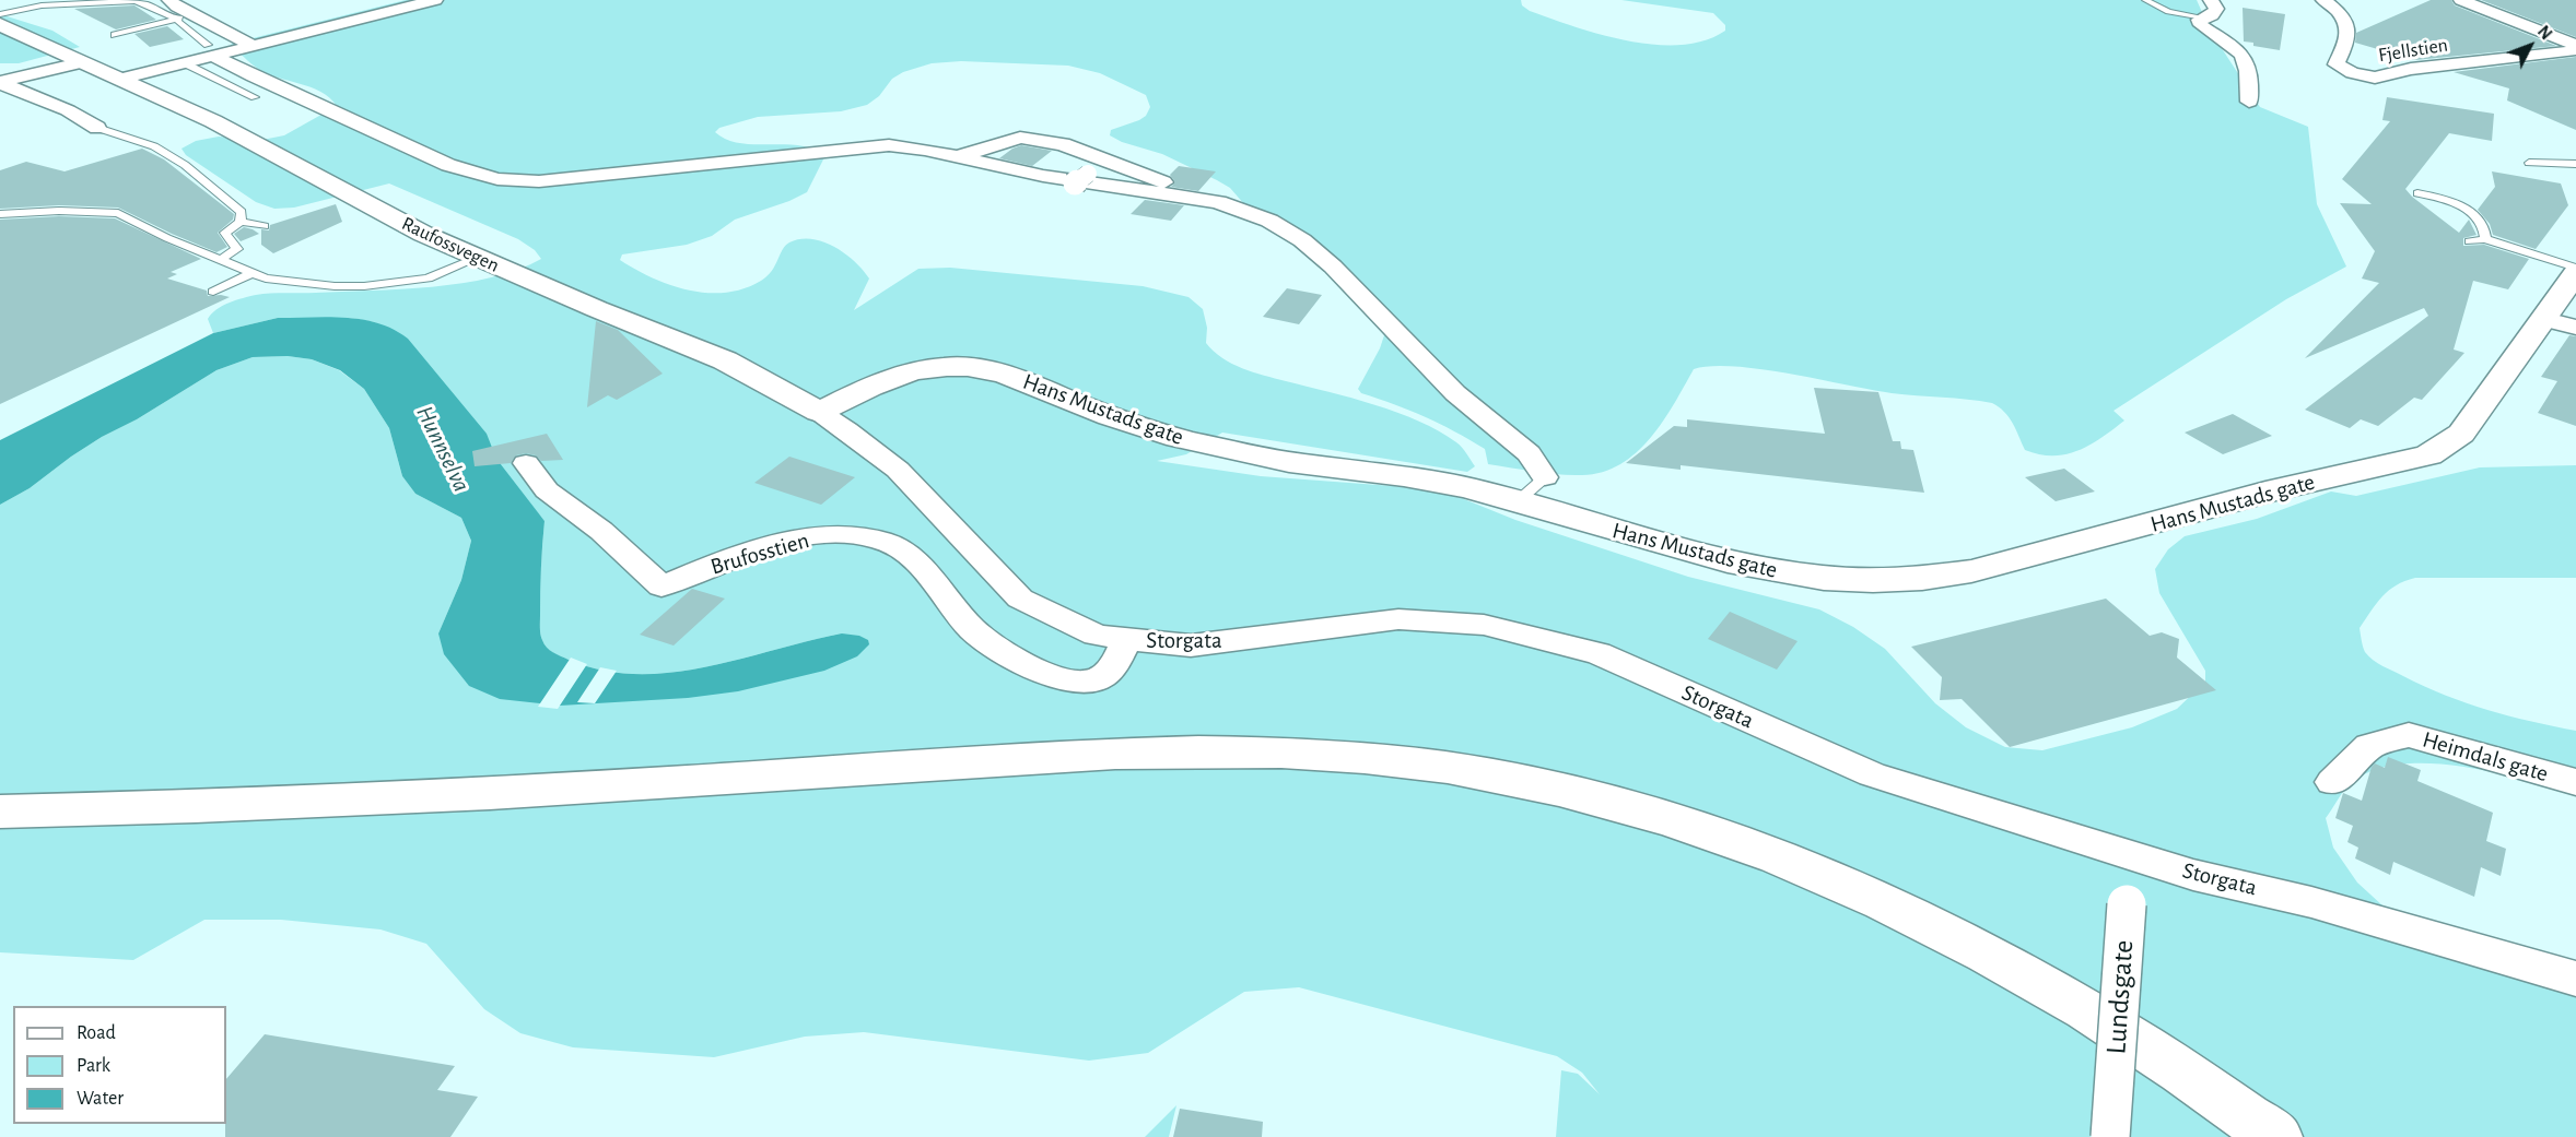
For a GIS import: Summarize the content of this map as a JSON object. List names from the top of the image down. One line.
{"streets":{"main road":["Raufossvegen","Hans Mustads gate"],"street":["Fjellstien","Brufosstien","Storgata","Heimdals gate","Lundsgate"]},"crossings":[["Raufossvegen","Hans Mustads gate"],["Raufossvegen","Storgata"],["Brufosstien","Storgata"],["Storgata","Lundsgate"]],"water":["Hunnselva"],"legend":["Road","Park","Water"],"north":"top right"}
